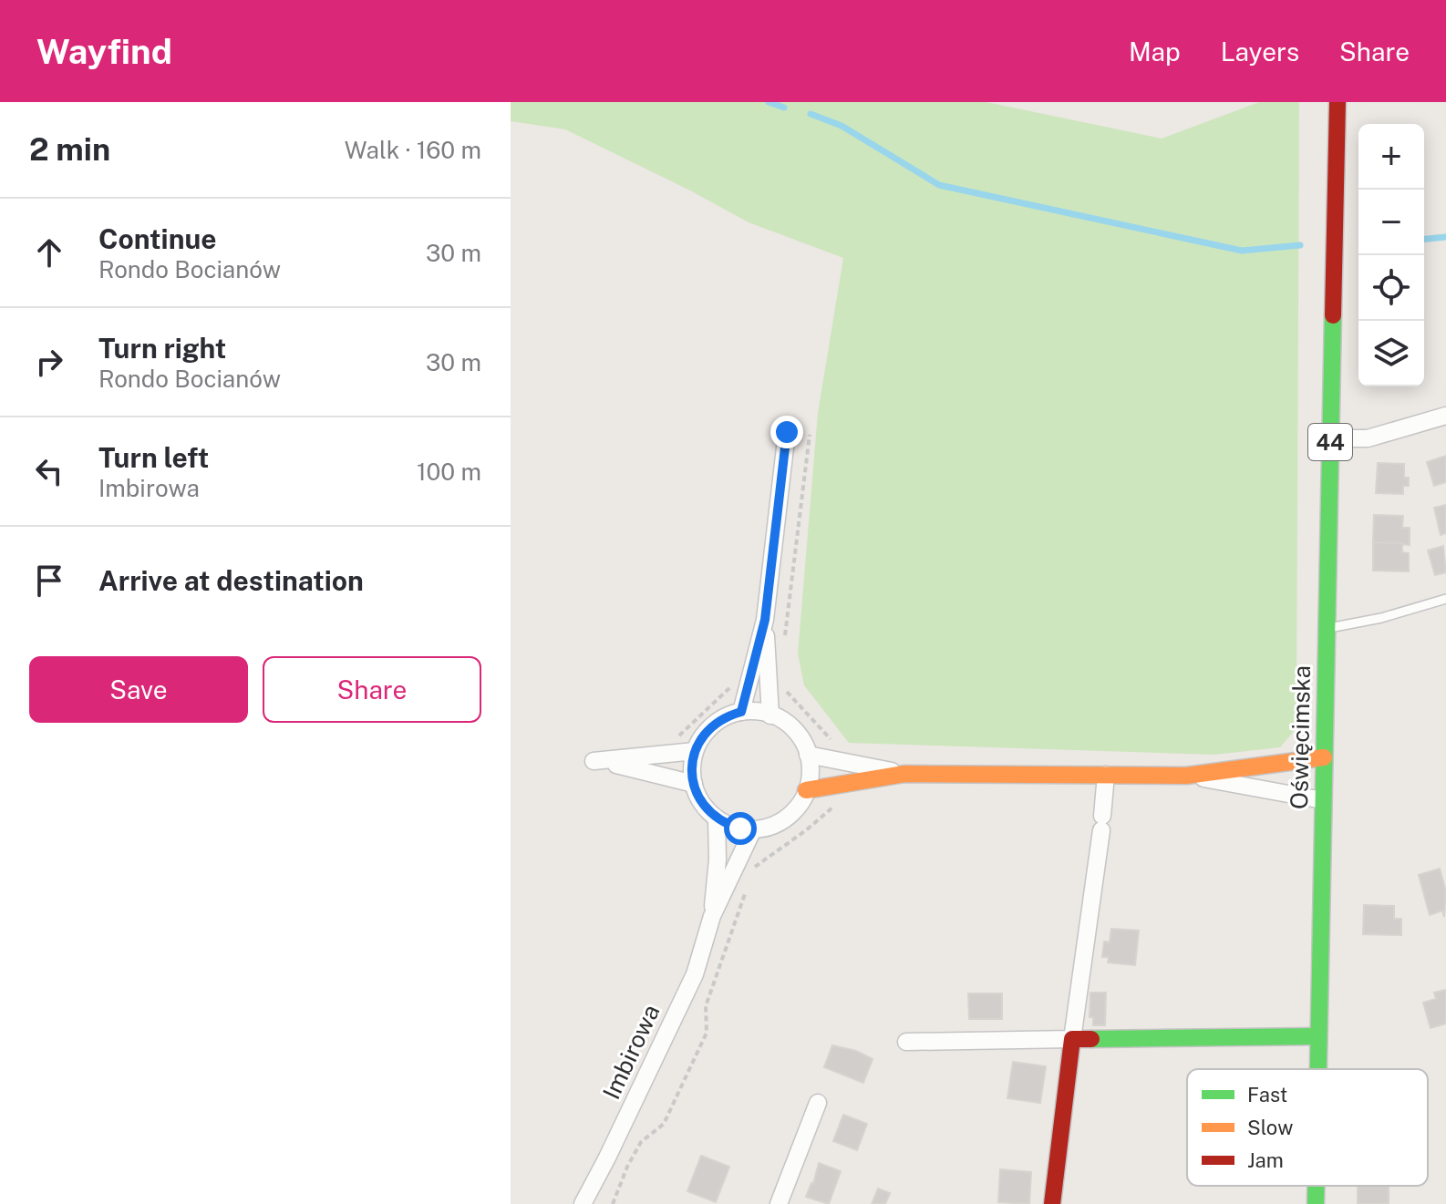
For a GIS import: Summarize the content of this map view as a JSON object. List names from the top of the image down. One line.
{"streets":{"main road":["44","Oświęcimska"],"street":["Imbirowa"]},"legend":["Fast","Slow","Jam"],"page":{"header":"Wayfind","nav":["Map","Layers","Share"],"heading":["2 min","Walk · 160 m"],"map_buttons":["+","−"],"list":[["Continue","Rondo Bocianów","30 m"],["Turn right","Rondo Bocianów","30 m"],["Turn left","Imbirowa","100 m"],"Arrive at destination"],"buttons":["Save","Share"]}}
